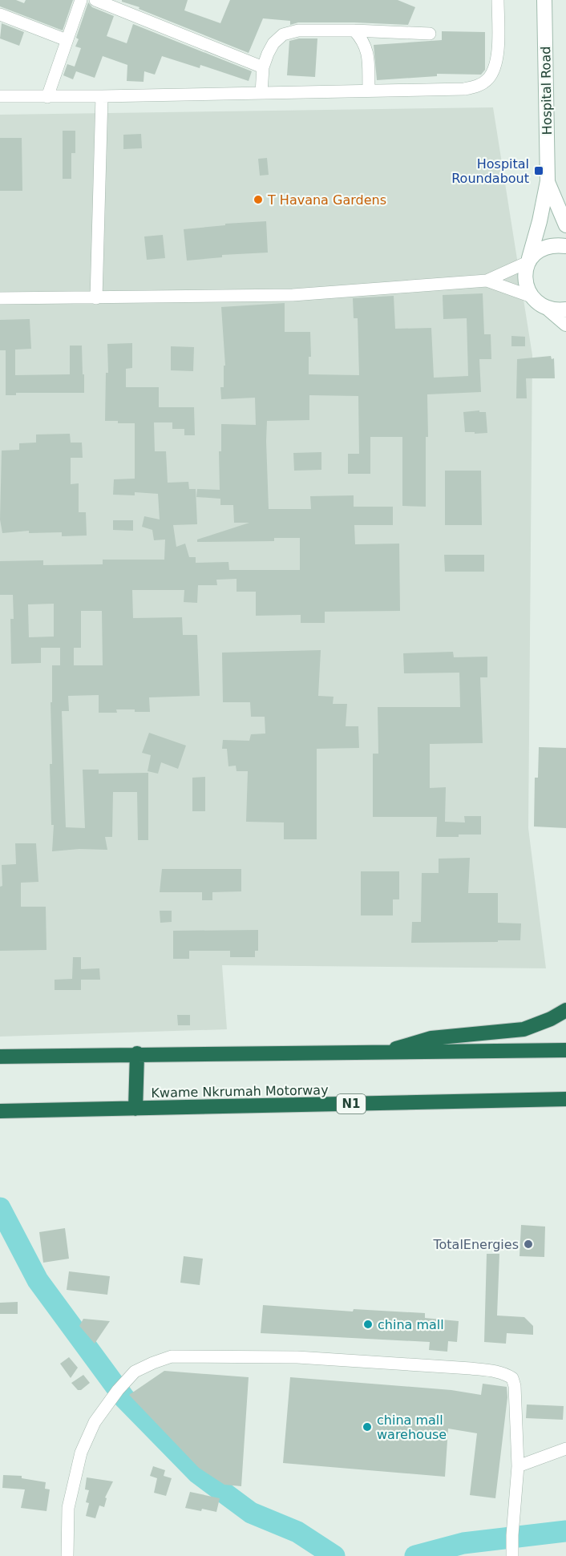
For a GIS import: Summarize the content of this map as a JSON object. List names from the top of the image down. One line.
{"streets":{"highway":["Kwame Nkrumah Motorway","N1"],"main road":["Hospital Road"]},"places":{"transit":["Hospital Roundabout"],"other":["T Havana Gardens","TotalEnergies","china mall","china mall warehouse"]}}
